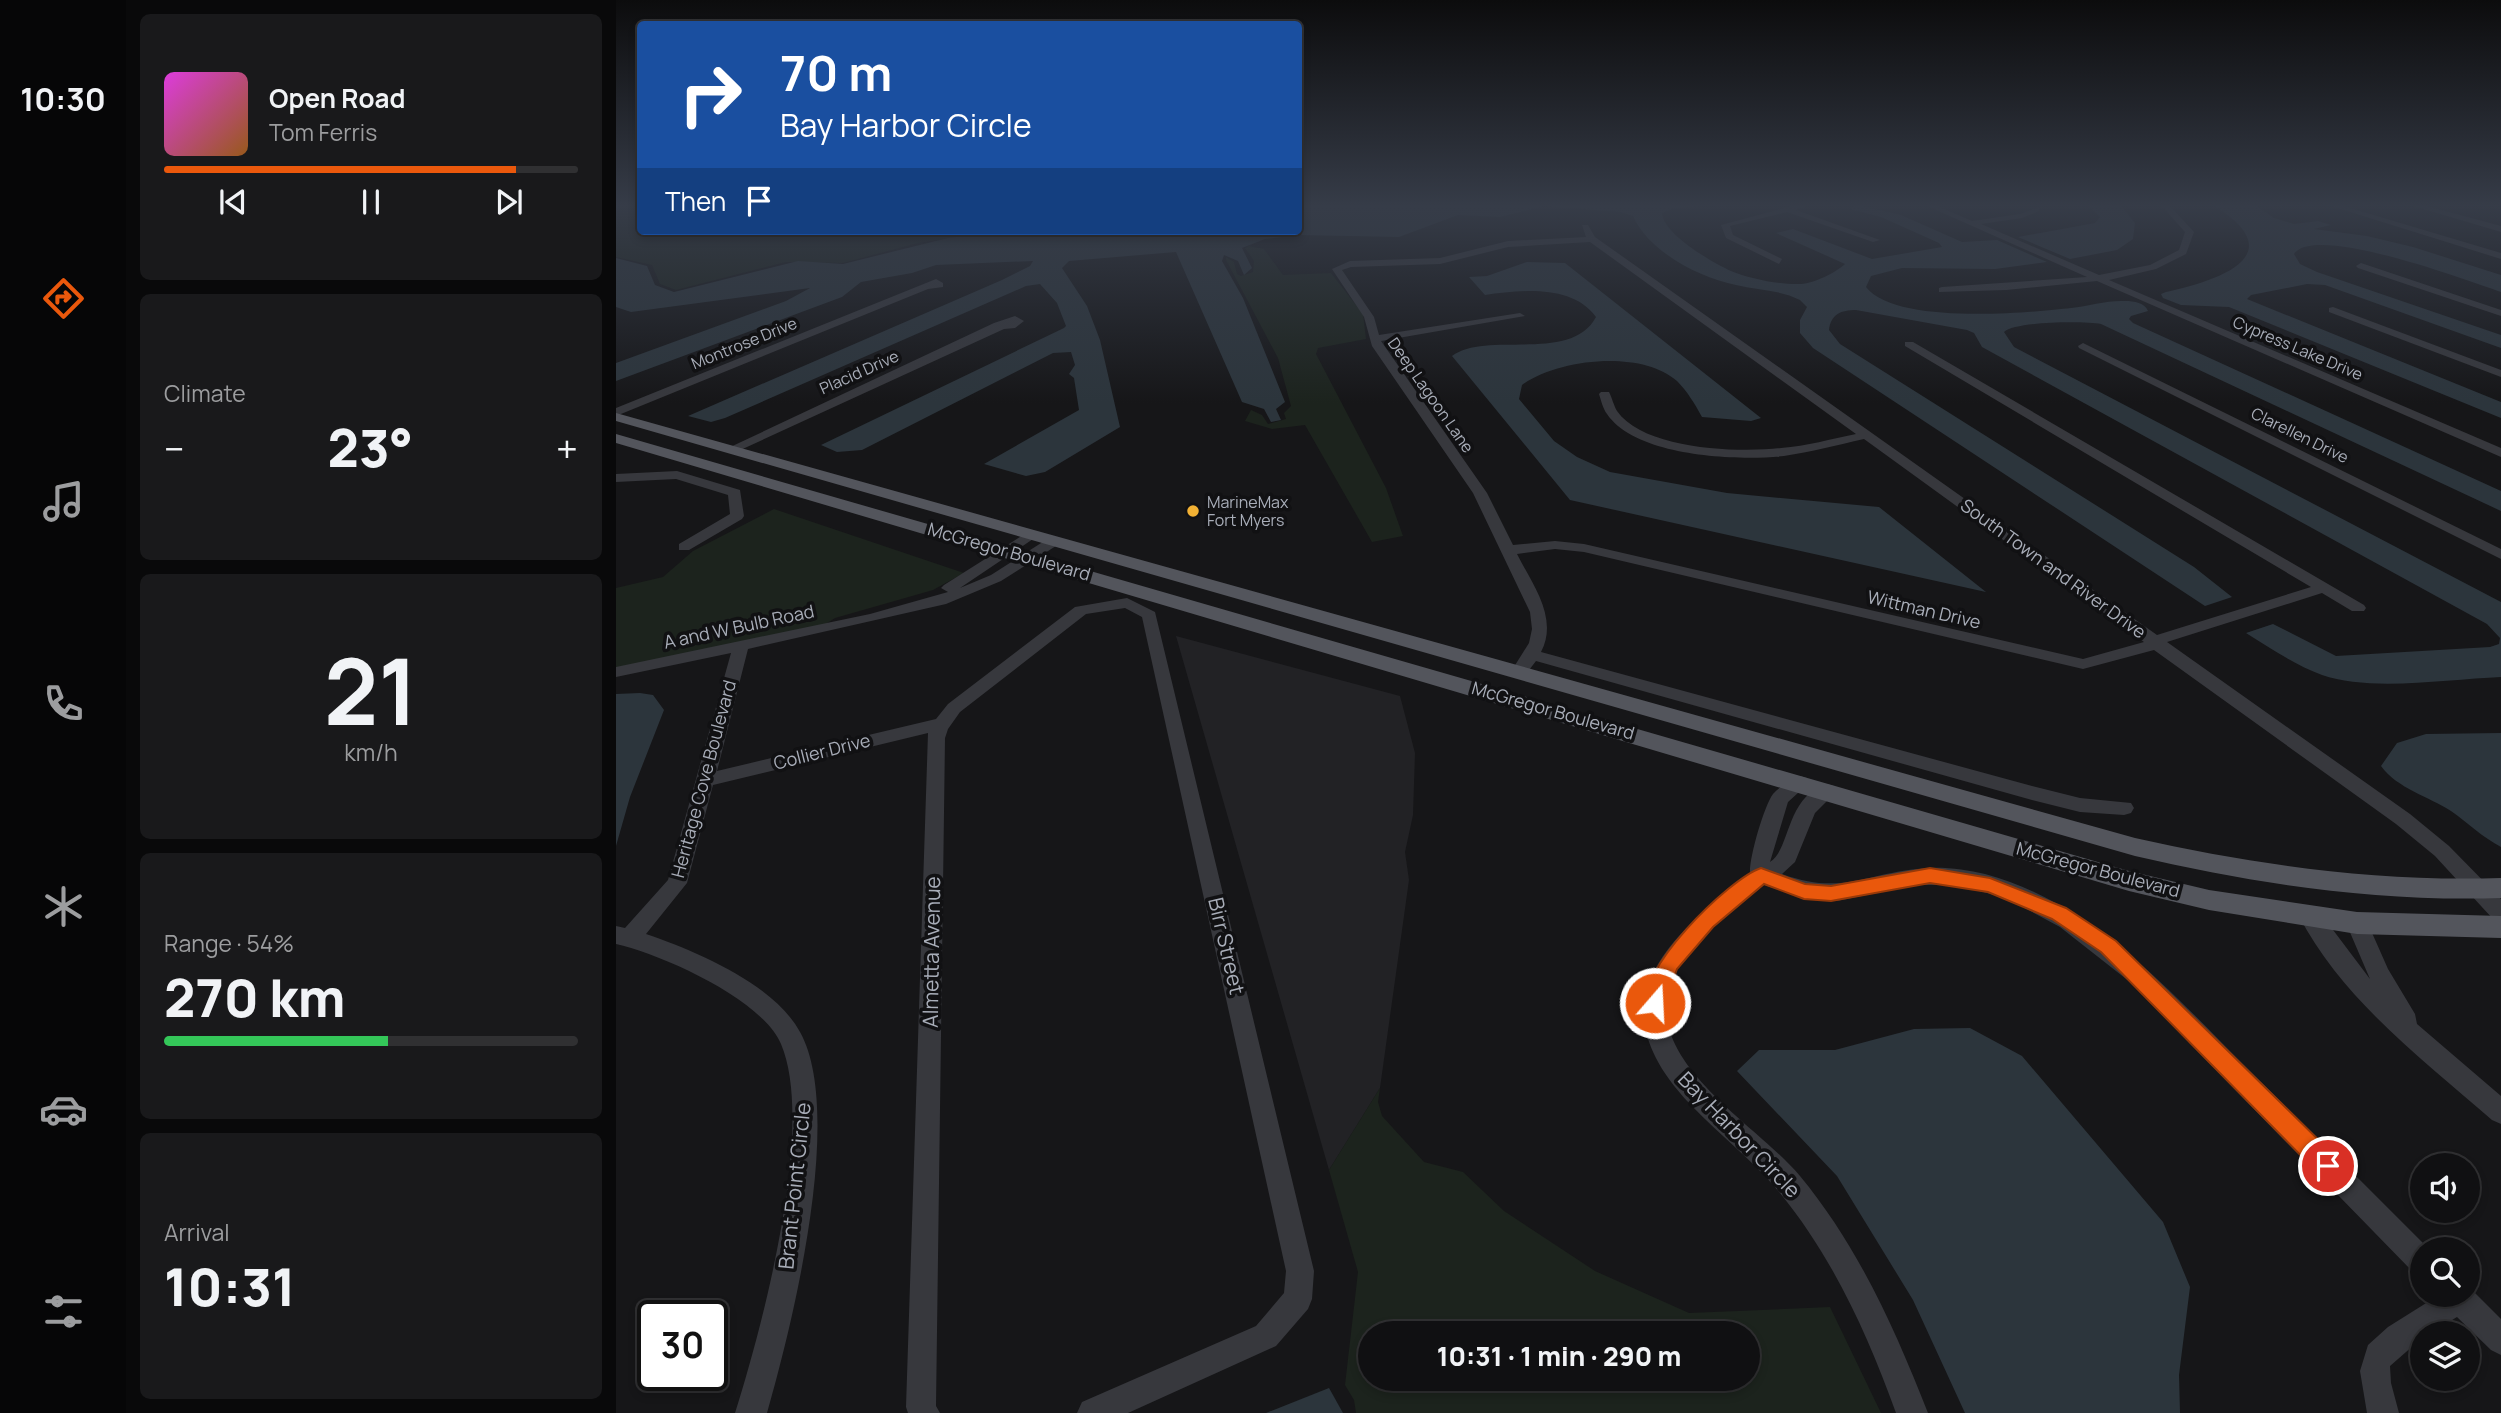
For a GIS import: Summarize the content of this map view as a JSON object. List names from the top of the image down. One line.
{"streets":{"main road":["McGregor Boulevard"],"street":["Montrose Drive","Cypress Lake Drive","Placid Drive","Deep Lagoon Lane","Clarellen Drive","South Town and River Drive","Wittman Drive","A and W Bulb Road","Collier Drive","Heritage Cove Boulevard","Birr Street","Almetta Avenue","Bay Harbor Circle","Brant Point Circle"]},"crossings":[["Montrose Drive","McGregor Boulevard"],["Placid Drive","McGregor Boulevard"],["Deep Lagoon Lane","McGregor Boulevard"],["Deep Lagoon Lane","Wittman Drive"],["McGregor Boulevard","South Town and River Drive"],["McGregor Boulevard","A and W Bulb Road"],["McGregor Boulevard","Bay Harbor Circle"],["South Town and River Drive","Wittman Drive"],["A and W Bulb Road","Heritage Cove Boulevard"],["Collier Drive","Heritage Cove Boulevard"],["Collier Drive","Birr Street"],["Collier Drive","Almetta Avenue"],["Heritage Cove Boulevard","Brant Point Circle"],["Birr Street","Almetta Avenue"]],"places":["MarineMax Fort Myers"],"page":{"tabs":"10:30","turn":["70 m","Bay Harbor Circle"],"song":["Open Road","Tom Ferris"],"then":"Then","tile":["Climate",["21","km/h"],["Range · 54%","270 km"],["Arrival","10:31"]],"heat":["−","23°","+"],"limit":"30","trip":"10:31 · 1 min · 290 m"}}
